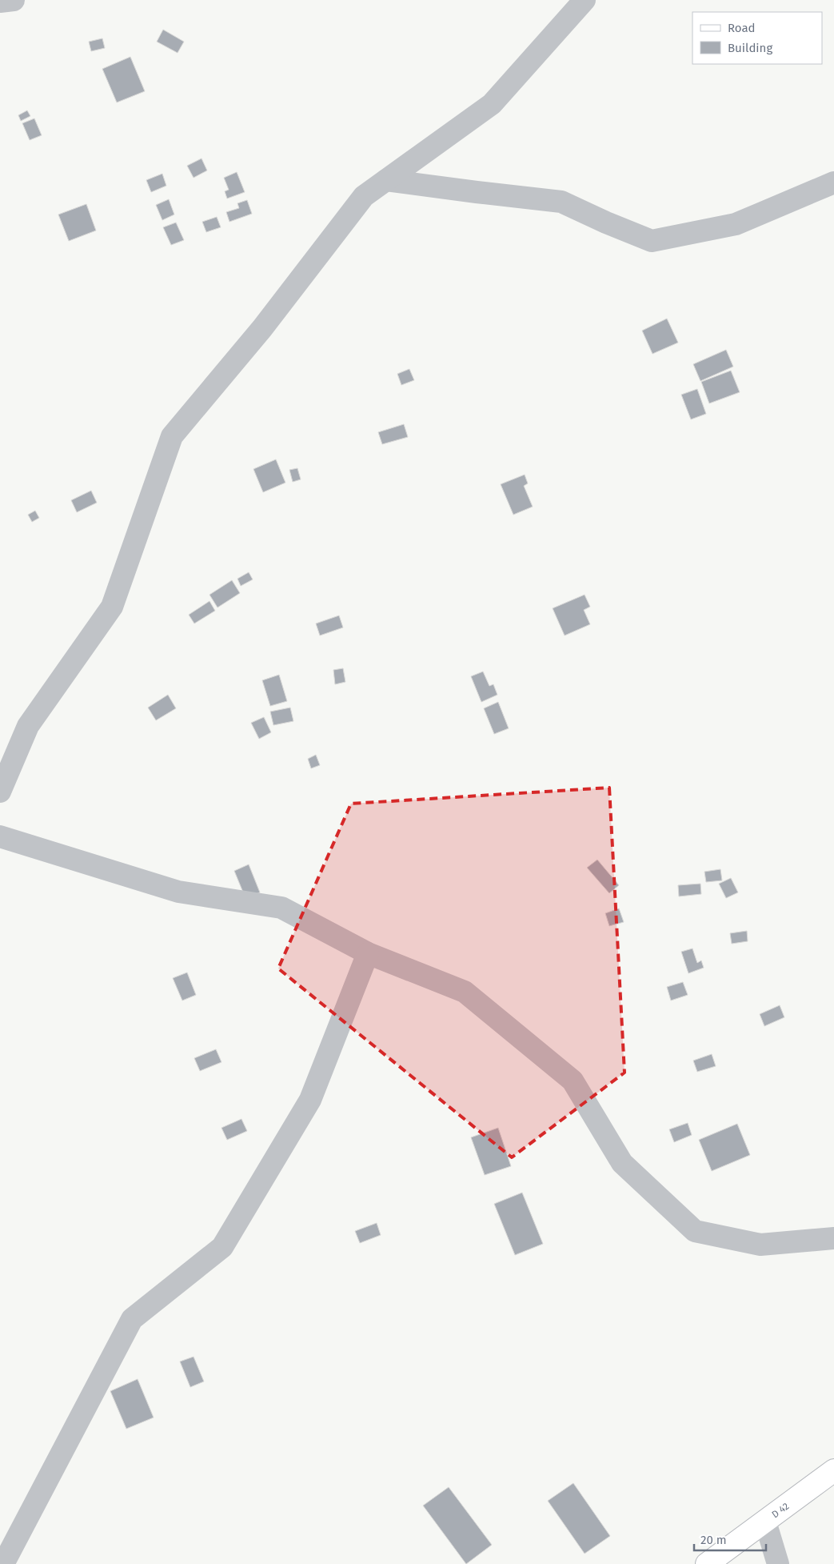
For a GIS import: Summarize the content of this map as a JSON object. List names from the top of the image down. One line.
{"streets":{"street":["D 42"]},"legend":["Road","Building"],"scale_bar":"20 m"}
